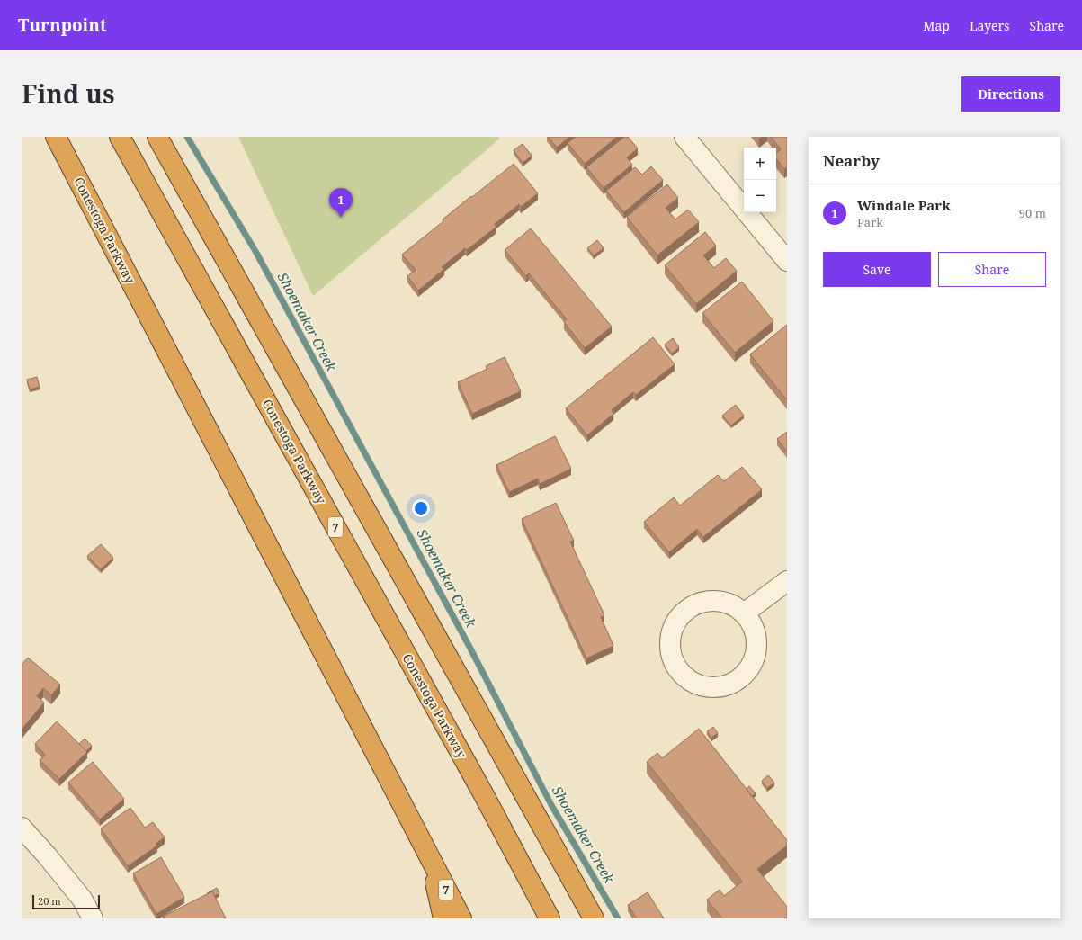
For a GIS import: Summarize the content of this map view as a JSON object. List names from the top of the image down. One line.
{"streets":{"highway":["Conestoga Parkway","7"]},"water":["Shoemaker Creek"],"scale_bar":"20 m","page":{"header":"Turnpoint","nav":["Map","Layers","Share"],"title":"Find us","buttons":["Directions",["Save","Share"]],"heading":"Nearby","map_buttons":["+","−"],"list":[{"mark":"1","name":"Windale Park","note":"Park","value":"90 m"}],"pins":"1","scale":"20 m"}}
